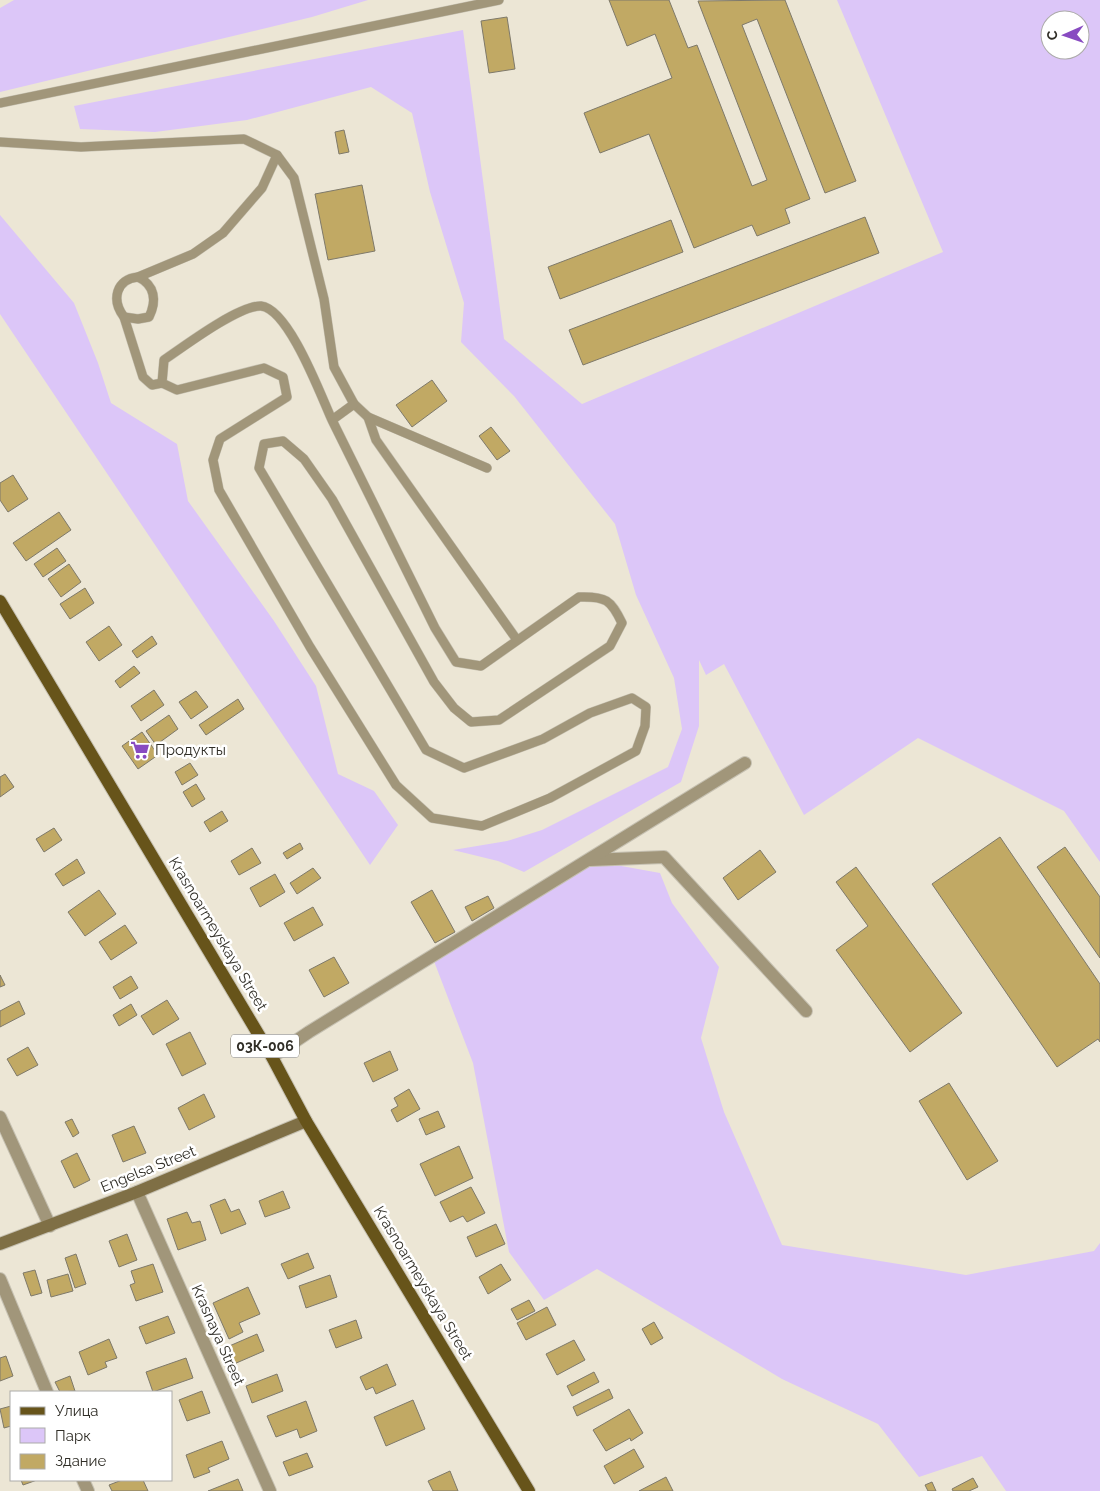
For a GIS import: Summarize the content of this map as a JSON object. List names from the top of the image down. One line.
{"streets":{"main road":["Krasnoarmeyskaya Street","03К-006"],"street":["Engelsa Street","Krasnaya Street"]},"crossings":[["Krasnoarmeyskaya Street","Engelsa Street"],["Engelsa Street","Krasnaya Street"]],"places":{"supermarket":["Продукты"]},"legend":["Улица","Парк","Здание"],"north":"left"}
